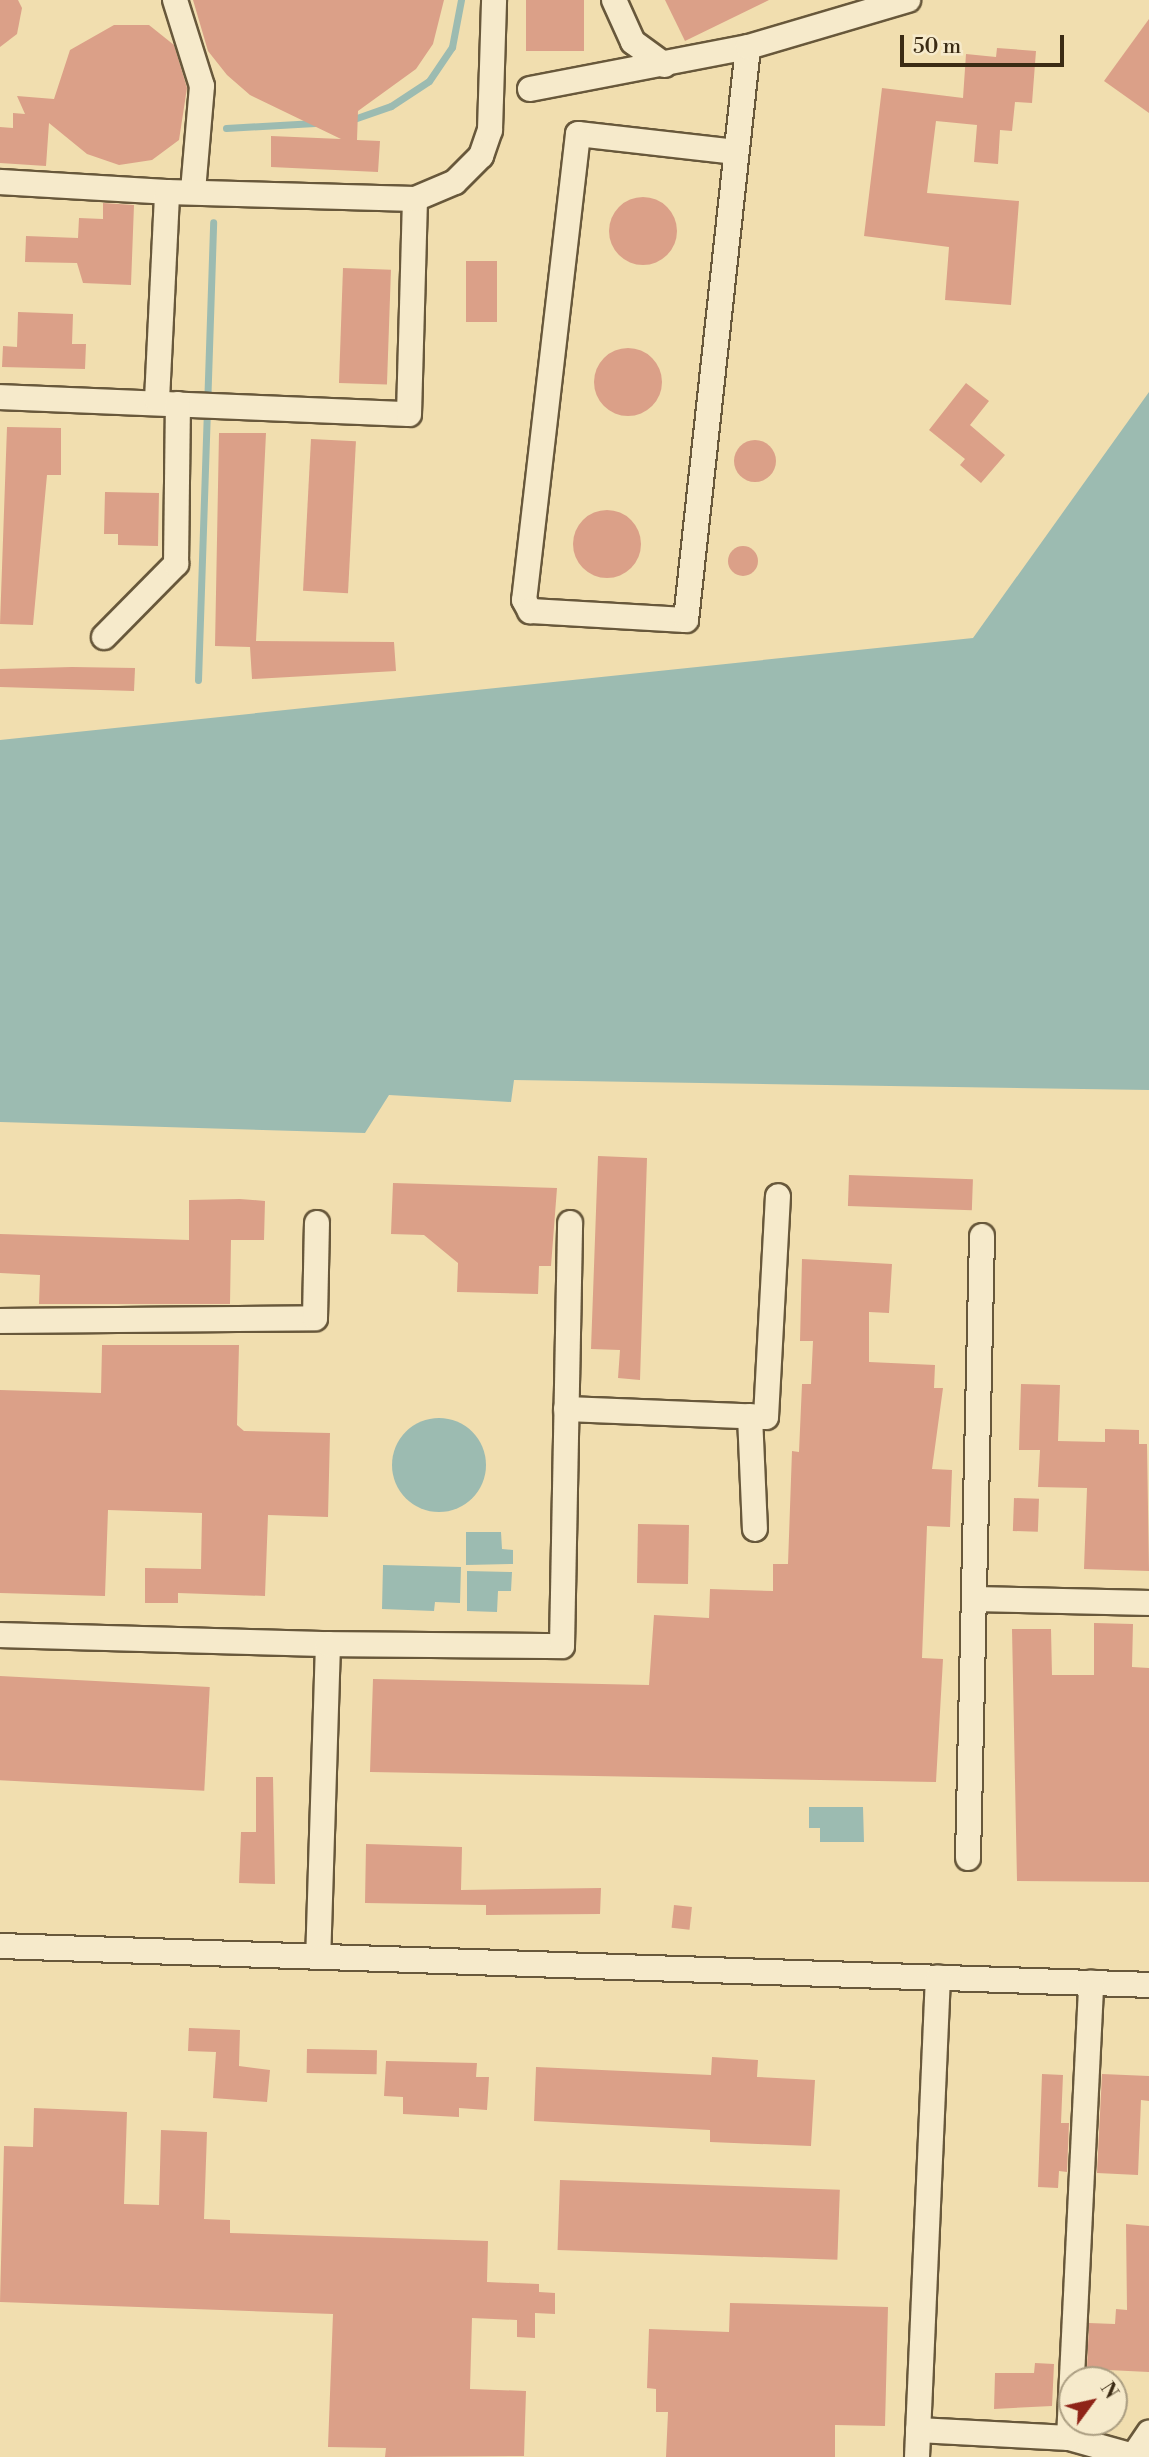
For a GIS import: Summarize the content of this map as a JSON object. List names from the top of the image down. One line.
{"scale_bar":"50 m","north":"top right"}
